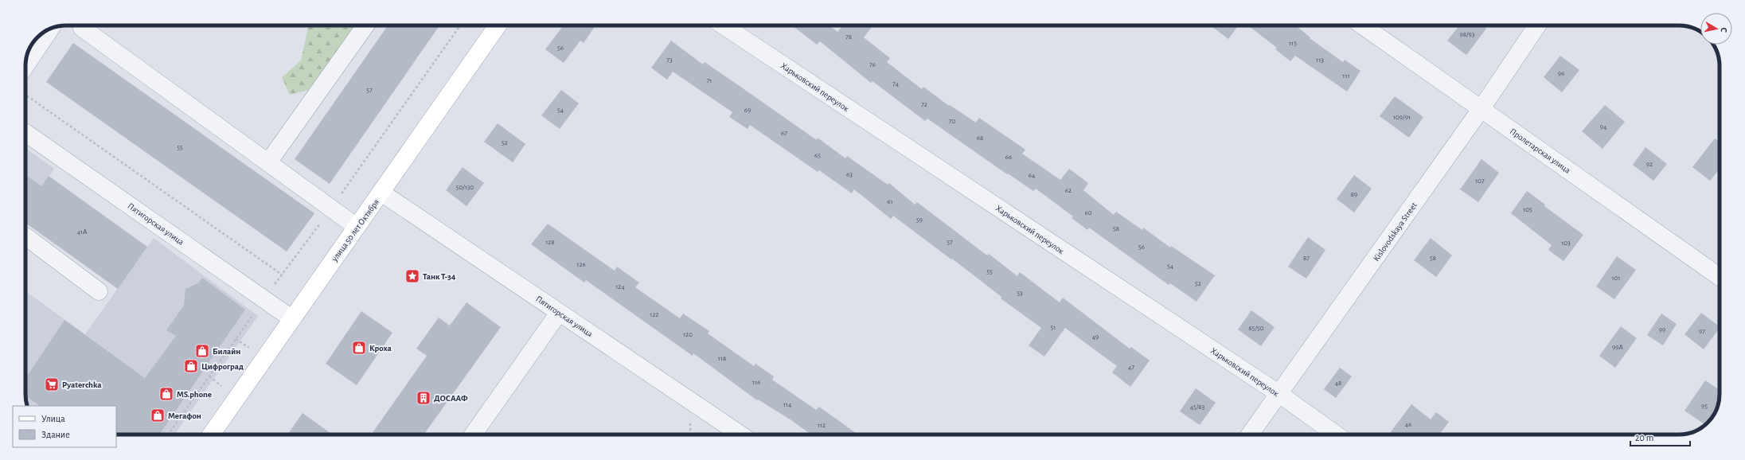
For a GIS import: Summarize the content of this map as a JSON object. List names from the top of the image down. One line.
{"streets":{"main road":["улица 50 лет Октября"],"street":["Харьковский переулок","Пролетарская улица","Пятигорская улица","Kislovodskaya Street"]},"crossings":[["Харьковский переулок","Kislovodskaya Street"],["Пролетарская улица","Kislovodskaya Street"],["Пятигорская улица","улица 50 лет Октября"]],"places":{"place":["Танк Т-34"],"shop":["Кроха","Билайн","Цифроград","MS.phone","Мегафон"],"supermarket":["Pyaterchka"],"building":["ДОСААФ"]},"house_numbers":["98/93","78","115","56","73","113","76","96","111","71","74","57","72","54","69","109/91","70","94","67","68","52","55","65","66","92","63","64","107","50/130","62","89","61","105","60","59","58","41А","128","57","103","56","87","58","126","54","55","101","52","124","53","122","51","85/50","99","97","120","49","99А","118","47","116","48","114","95","45/83","46","112"],"legend":["Улица","Здание"],"scale_bar":"20 m","north":"right"}
